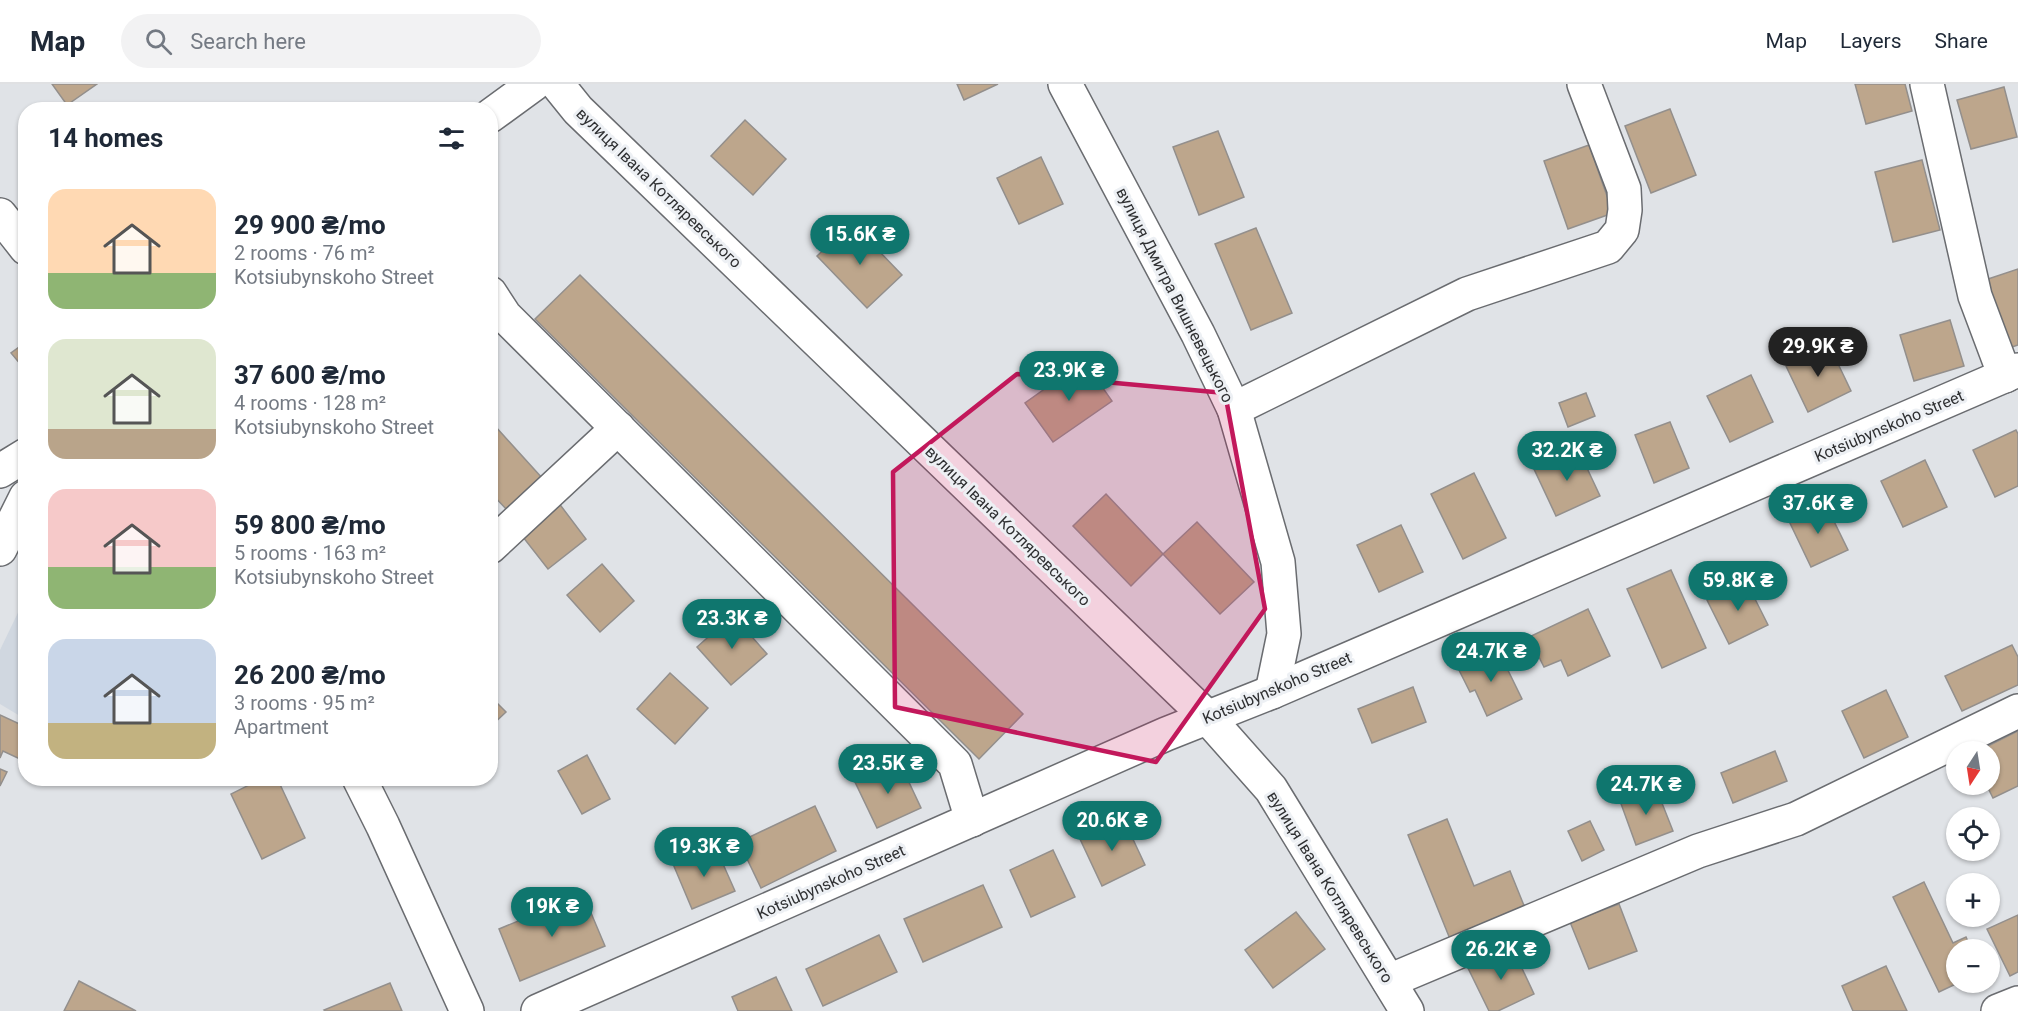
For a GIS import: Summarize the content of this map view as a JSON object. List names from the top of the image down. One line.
{"streets":{"street":["вулиця Івана Котляревського","вулиця Дмитра Вишневецького","Kotsiubynskoho Street"]},"crossings":[["вулиця Івана Котляревського","Kotsiubynskoho Street"],["вулиця Дмитра Вишневецького","Kotsiubynskoho Street"]],"north":"bottom","page":{"header":"Map","search":"Search here","nav":["Map","Layers","Share"],"heading":"14 homes","list":[{"name":"29 900 ₴/mo","note":"2 rooms · 76 m² · Kotsiubynskoho Street"},{"name":"37 600 ₴/mo","note":"4 rooms · 128 m² · Kotsiubynskoho Street"},{"name":"59 800 ₴/mo","note":"5 rooms · 163 m² · Kotsiubynskoho Street"},{"name":"26 200 ₴/mo","note":"3 rooms · 95 m² · Apartment"}],"price":["15.6K ₴","29.9K ₴","23.9K ₴","32.2K ₴","37.6K ₴","59.8K ₴","23.3K ₴","24.7K ₴","23.5K ₴","24.7K ₴","20.6K ₴","19.3K ₴","19K ₴","26.2K ₴"],"map_buttons":["+","−"]}}
